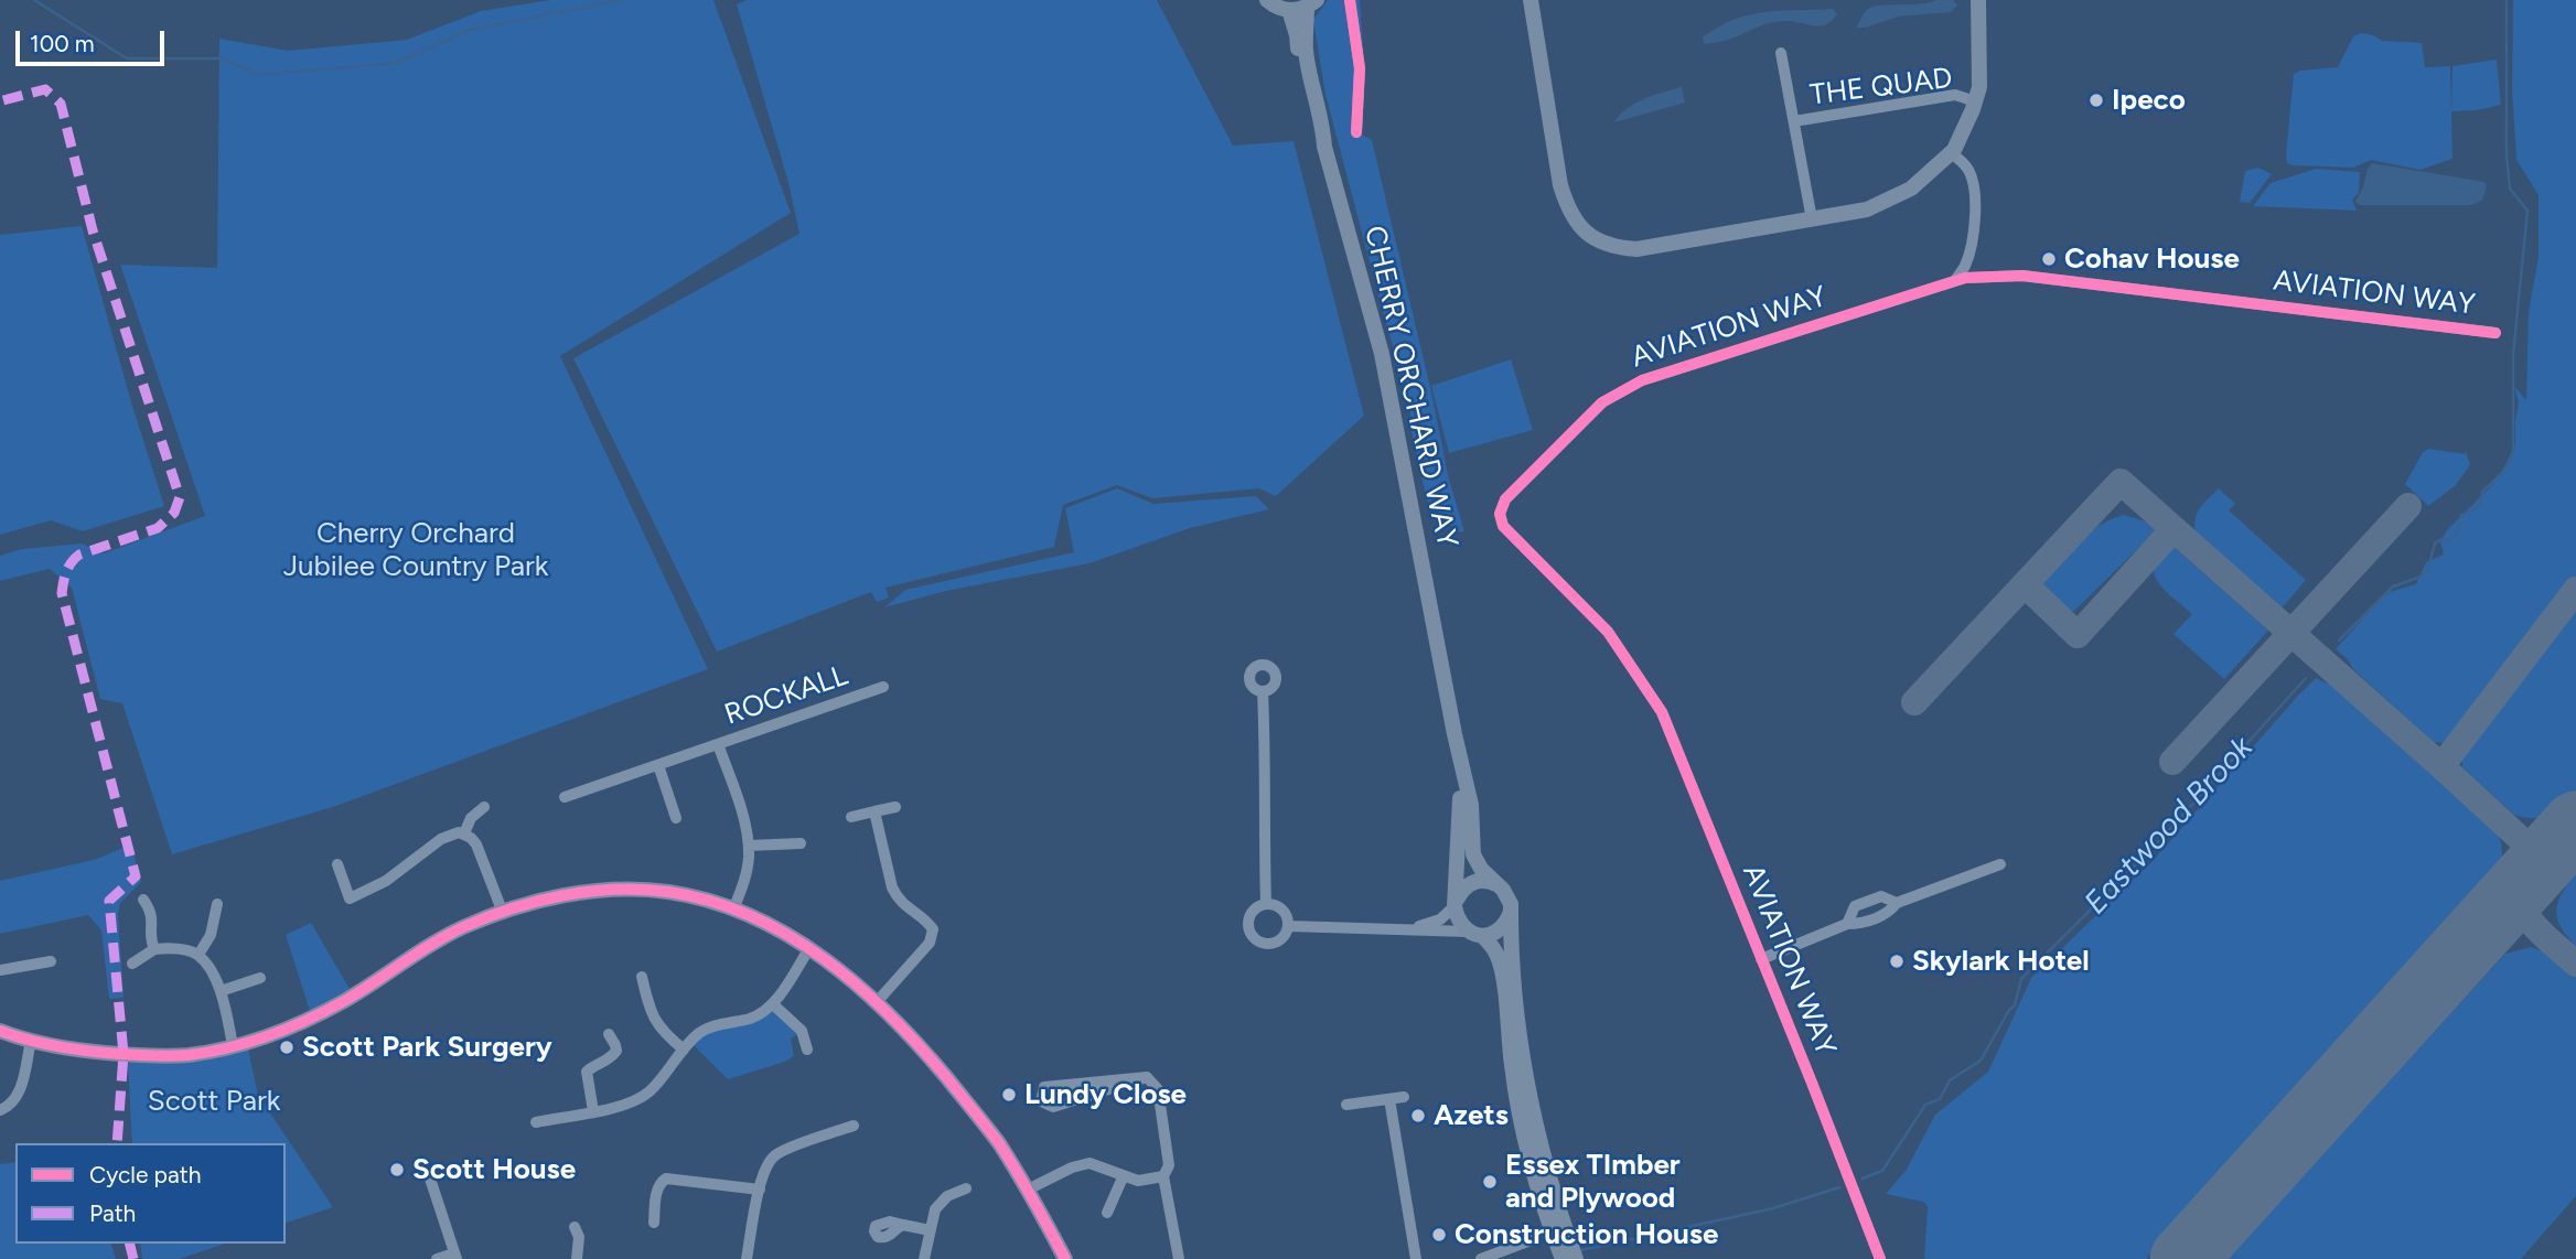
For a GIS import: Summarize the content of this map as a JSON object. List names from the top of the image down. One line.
{"streets":{"main road":["CHERRY ORCHARD WAY"],"street":["THE QUAD","AVIATION WAY","ROCKALL"]},"water":["Eastwood Brook"],"parks":["Cherry Orchard Jubilee Country Park","Scott Park"],"places":["Ipeco","Cohav House","Skylark Hotel","Scott Park Surgery","Lundy Close","Azets","Scott House","Essex TImber and Plywood","Construction House"],"legend":["Cycle path","Path"],"scale_bar":"100 m"}
